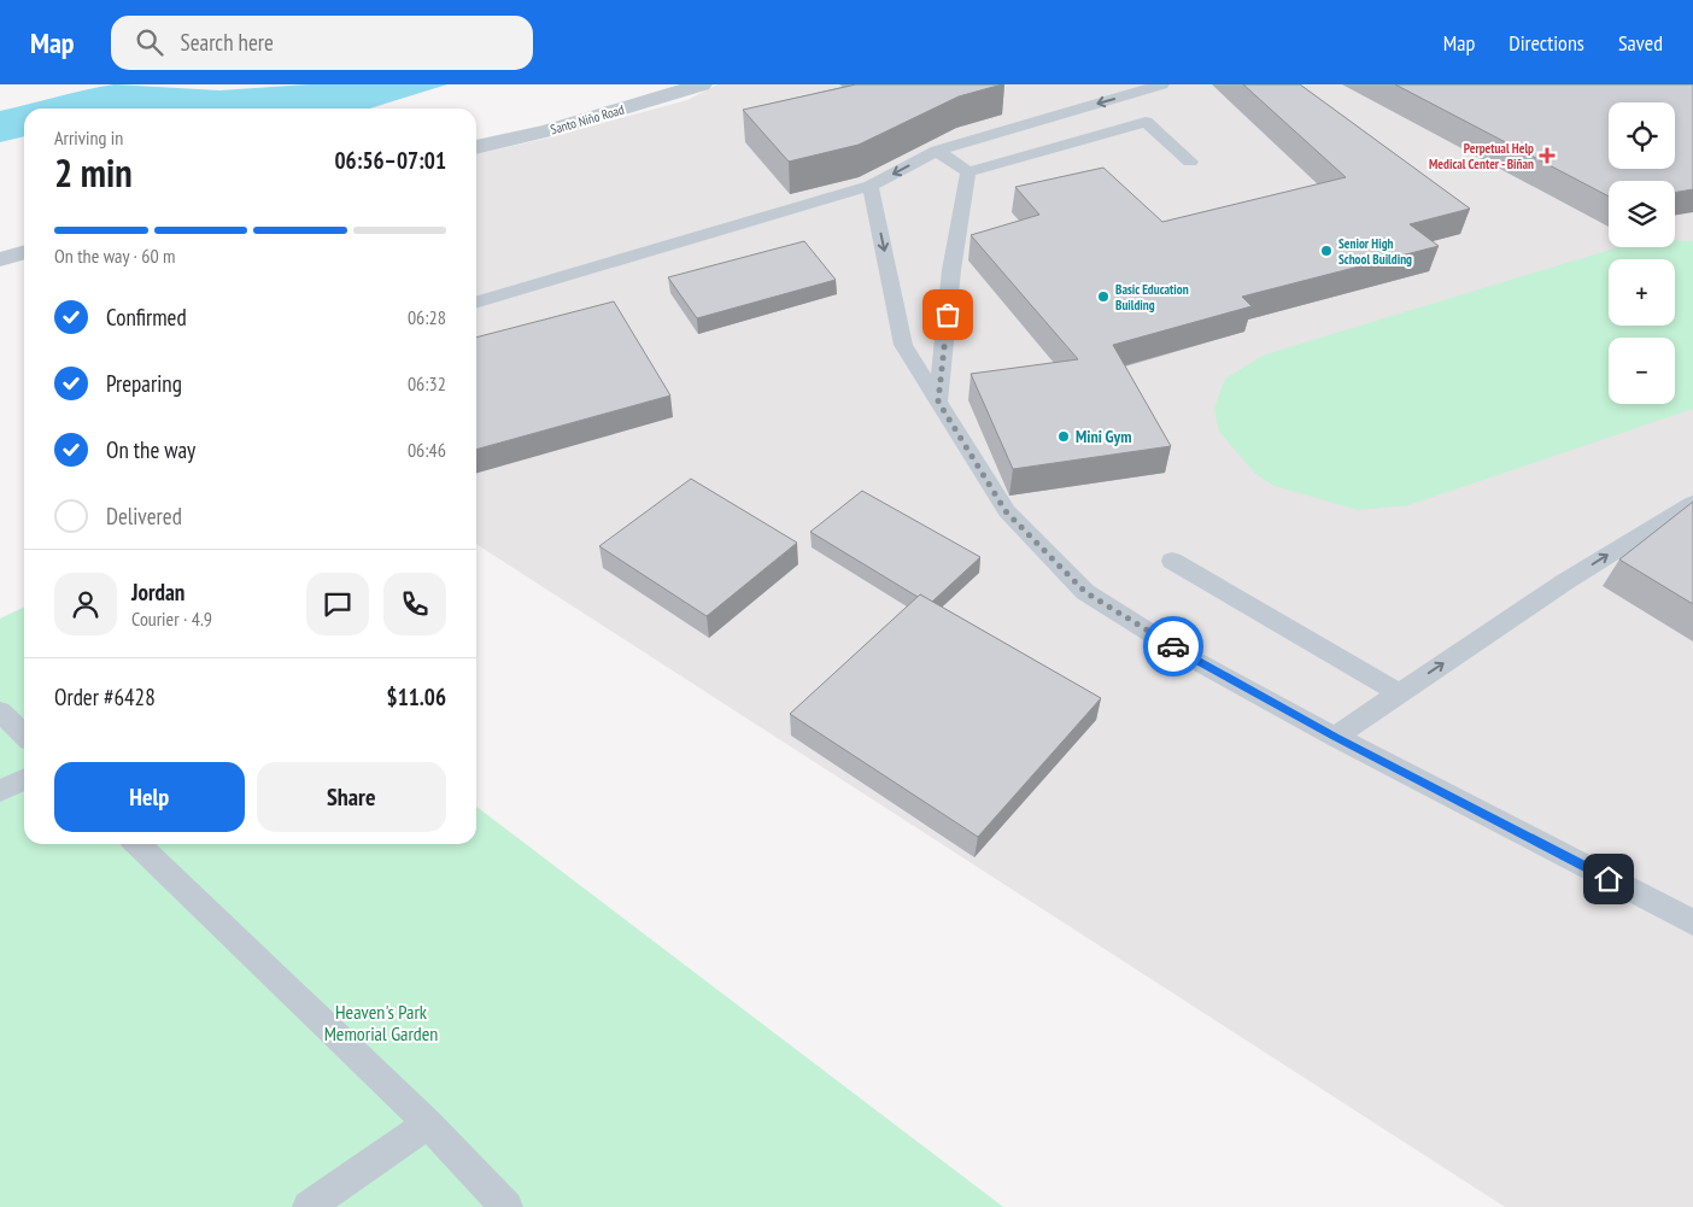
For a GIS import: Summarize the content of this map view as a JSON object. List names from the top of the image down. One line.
{"streets":{"street":["Santo Niño Road"]},"parks":["Heaven's Park Memorial Garden"],"places":{"health":["Perpetual Help Medical Center - Biñan"],"other":["Senior High School Building","Basic Education Building","Mini Gym"]},"page":{"header":"Map","search":"Search here","nav":["Map","Directions","Saved"],"map_buttons":["+","−"],"heading":["2 min","Arriving in","06:56–07:01"],"panel":["Jordan","Courier · 4.9","Order #6428","$11.06"],"bar":"On the way · 60 m","list":[["Confirmed","06:28"],["Preparing","06:32"],["On the way","06:46"],"Delivered"],"buttons":["Help","Share"]}}
